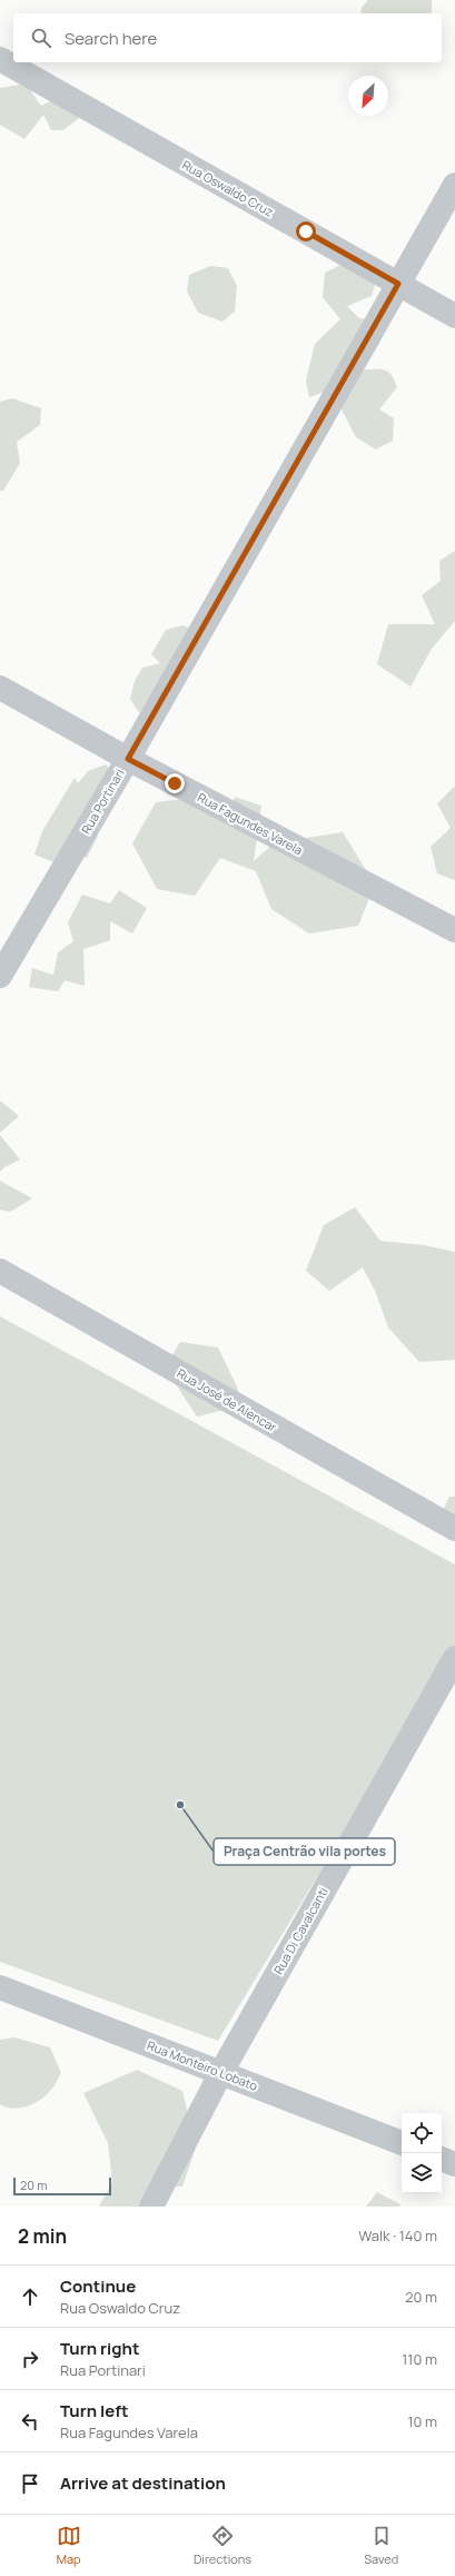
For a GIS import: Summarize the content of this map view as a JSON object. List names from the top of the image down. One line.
{"streets":{"street":["Rua Oswaldo Cruz","Rua Portinari","Rua Fagundes Varela","Rua José de Alencar","Rua Di Cavalcanti","Rua Monteiro Lobato"]},"crossings":[["Rua Oswaldo Cruz","Rua Portinari"],["Rua Portinari","Rua Fagundes Varela"],["Rua Di Cavalcanti","Rua Monteiro Lobato"]],"places":["Praça Centrão vila portes"],"scale_bar":"20 m","north":"bottom left","page":{"search":"Search here","scale":"20 m","heading":["2 min","Walk · 140 m"],"list":[["Continue","Rua Oswaldo Cruz","20 m"],["Turn right","Rua Portinari","110 m"],["Turn left","Rua Fagundes Varela","10 m"],"Arrive at destination"],"nav":["Map","Directions","Saved"]}}
